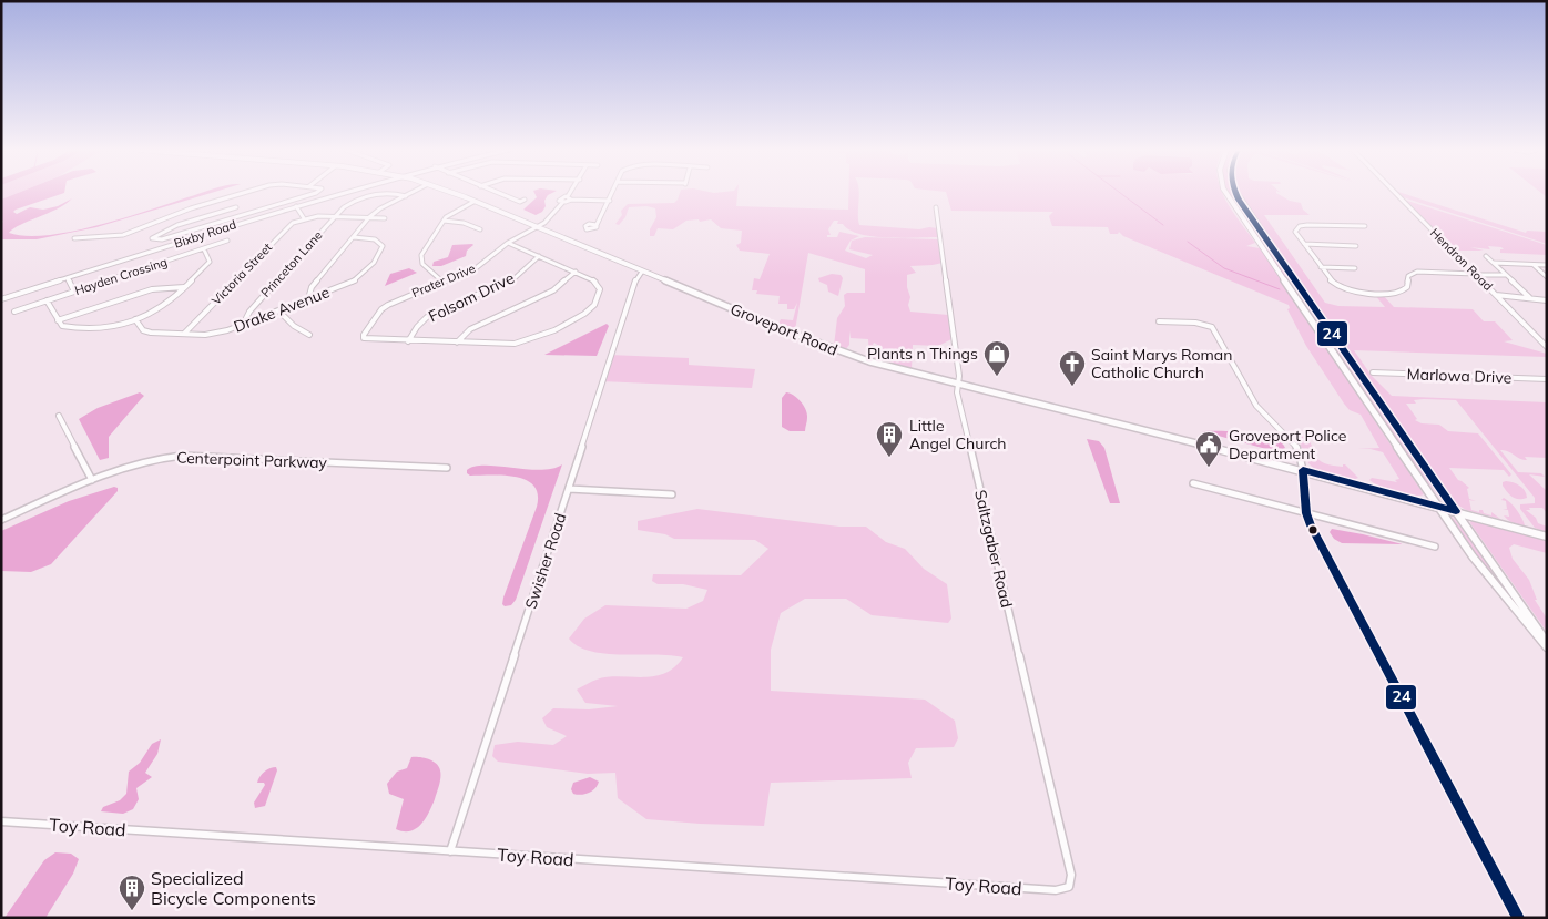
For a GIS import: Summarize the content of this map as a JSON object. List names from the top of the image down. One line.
{"streets":{"main road":["Groveport Road"],"street":["Bixby Road","Hendron Road","Princeton Lane","Victoria Street","Hayden Crossing","Prater Drive","Folsom Drive","Drake Avenue","Marlowa Drive","Centerpoint Parkway","Saltzgaber Road","Swisher Road","Toy Road"]},"crossings":[["Princeton Lane","Drake Avenue"],["Victoria Street","Drake Avenue"],["Prater Drive","Folsom Drive"],["Prater Drive","Groveport Road"],["Groveport Road","Saltzgaber Road"],["Groveport Road","Swisher Road"],["Saltzgaber Road","Toy Road"],["Swisher Road","Toy Road"]],"places":{"shop":["Plants n Things"],"church":["Saint Marys Roman Catholic Church"],"building":["Little Angel Church","Specialized Bicycle Components"],"public building":["Groveport Police Department"]},"lines":["transit line 24"]}
